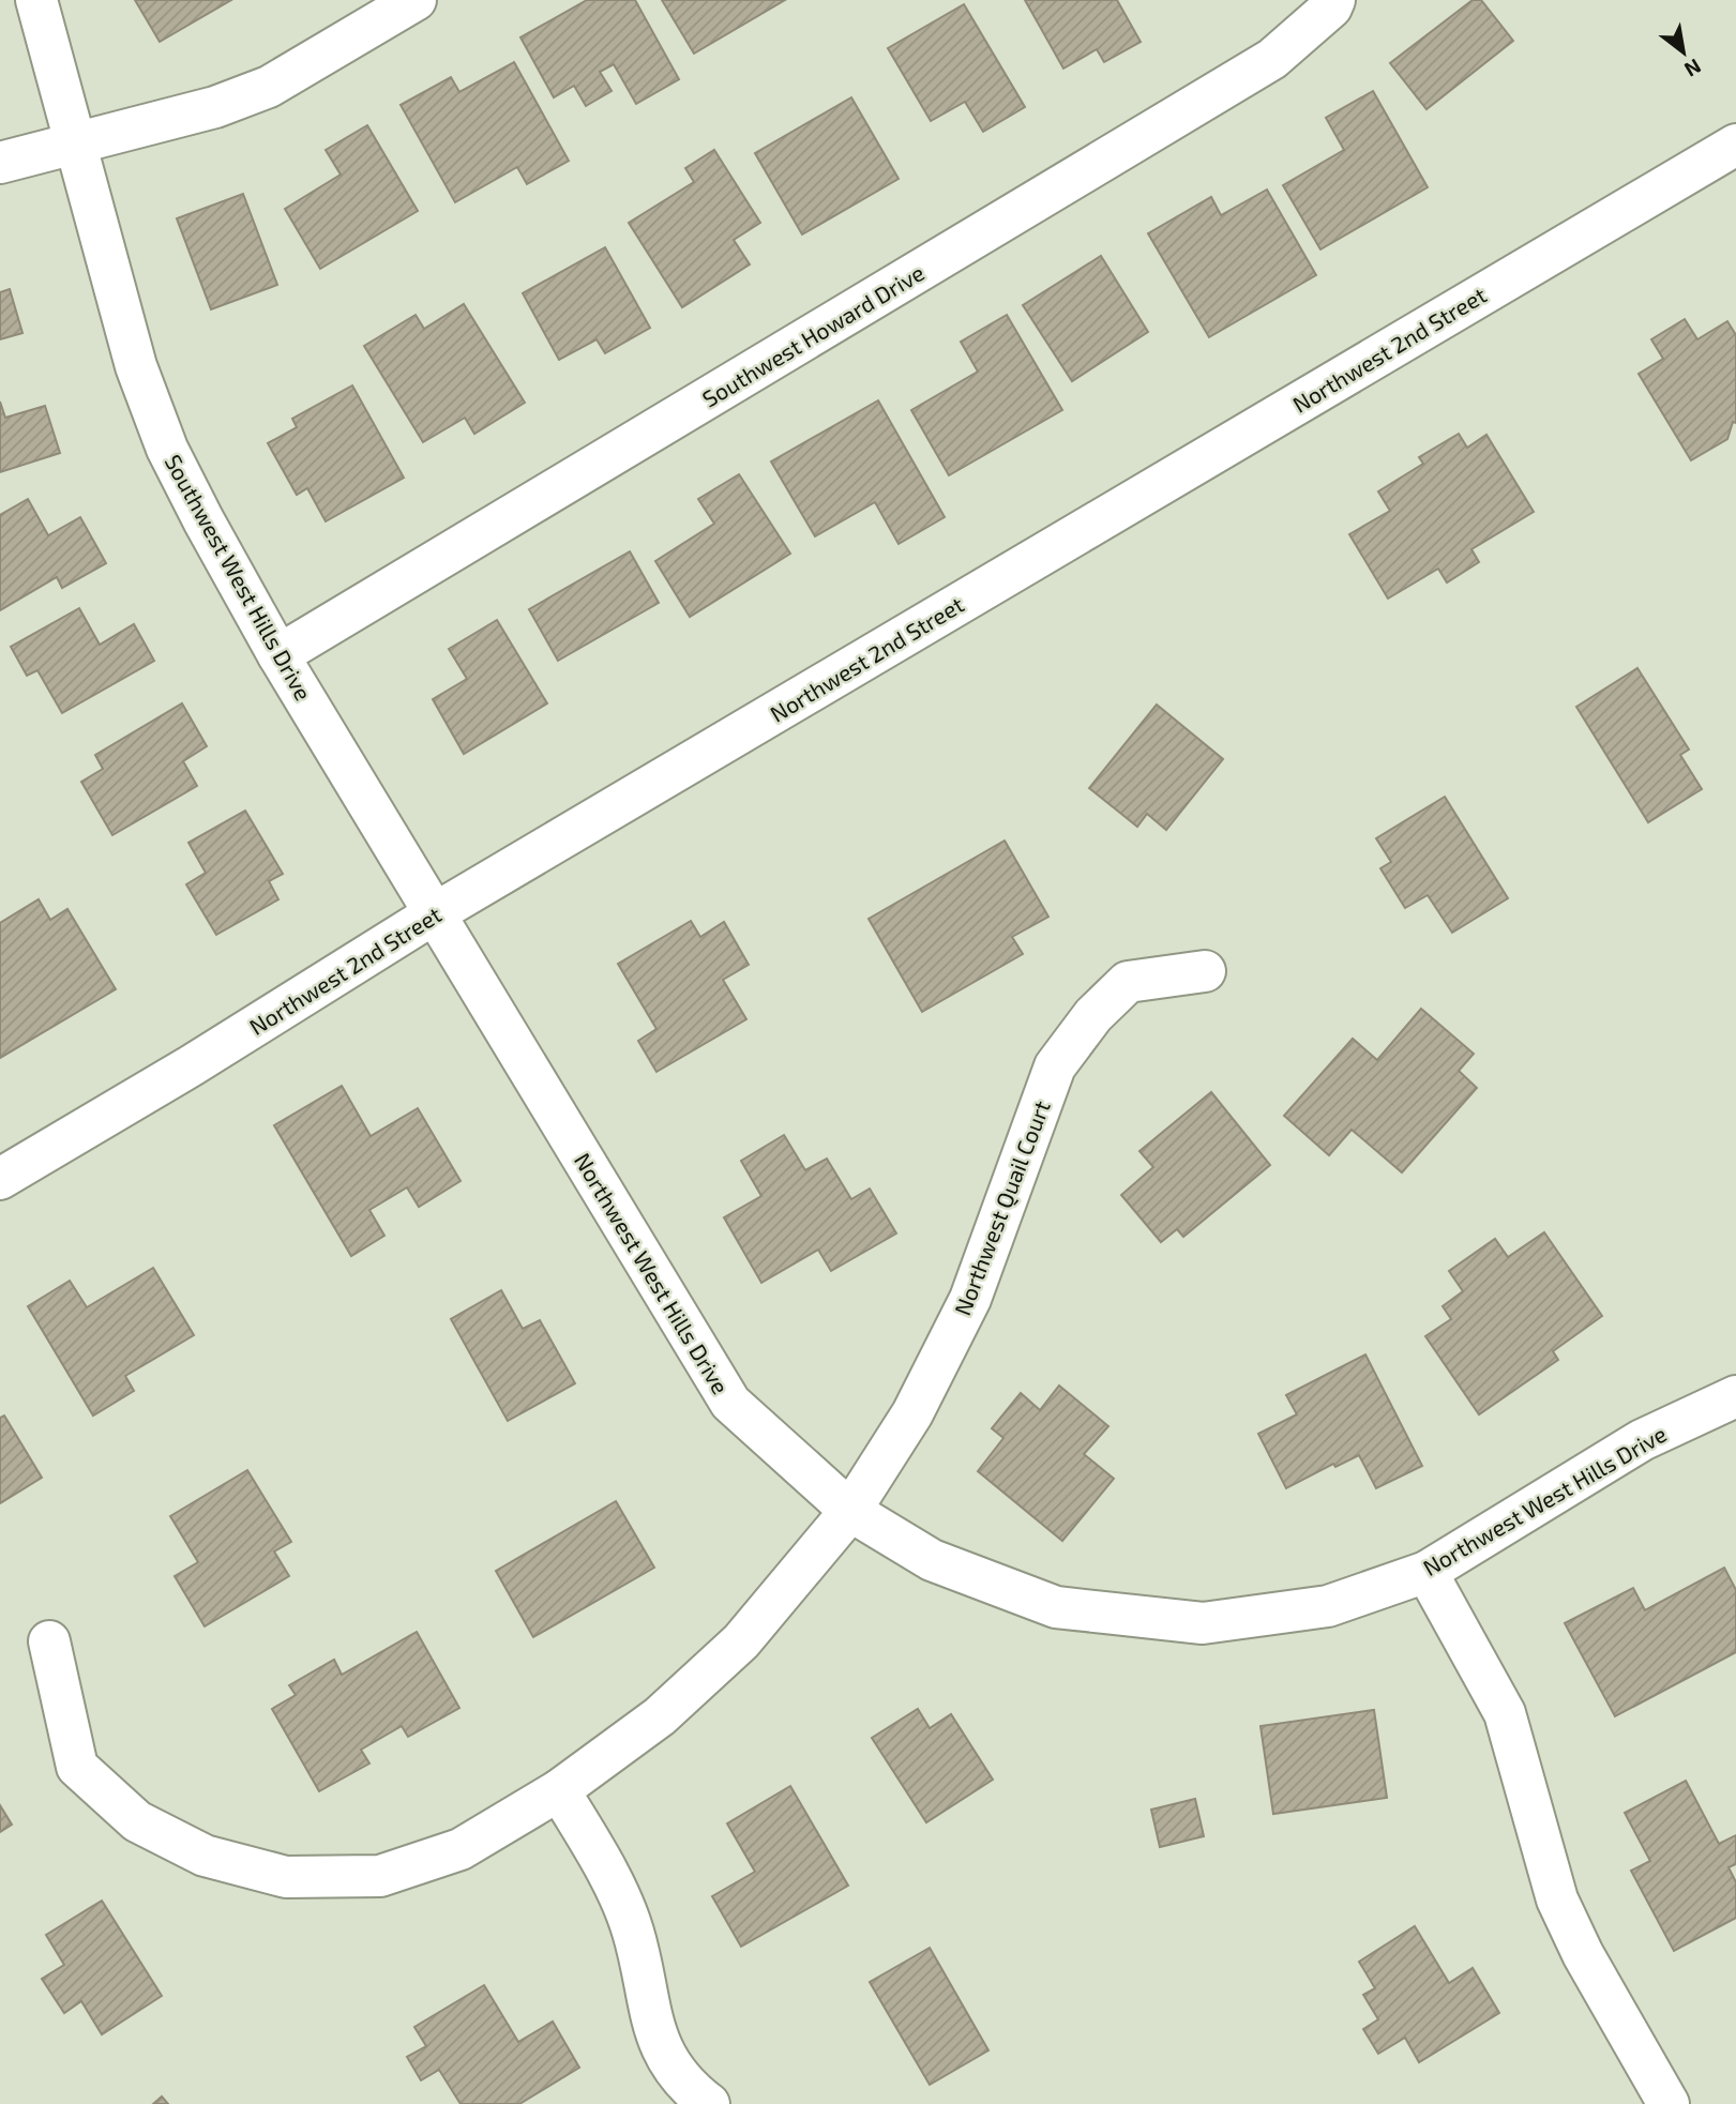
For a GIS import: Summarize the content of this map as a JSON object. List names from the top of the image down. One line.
{"streets":{"street":["Southwest Howard Drive","Northwest 2nd Street","Southwest West Hills Drive","Northwest Quail Court","Northwest West Hills Drive"]},"crossings":[["Southwest Howard Drive","Southwest West Hills Drive"],["Northwest 2nd Street","Southwest West Hills Drive"],["Northwest 2nd Street","Northwest West Hills Drive"],["Southwest West Hills Drive","Northwest West Hills Drive"],["Northwest Quail Court","Northwest West Hills Drive"]],"north":"bottom right"}
